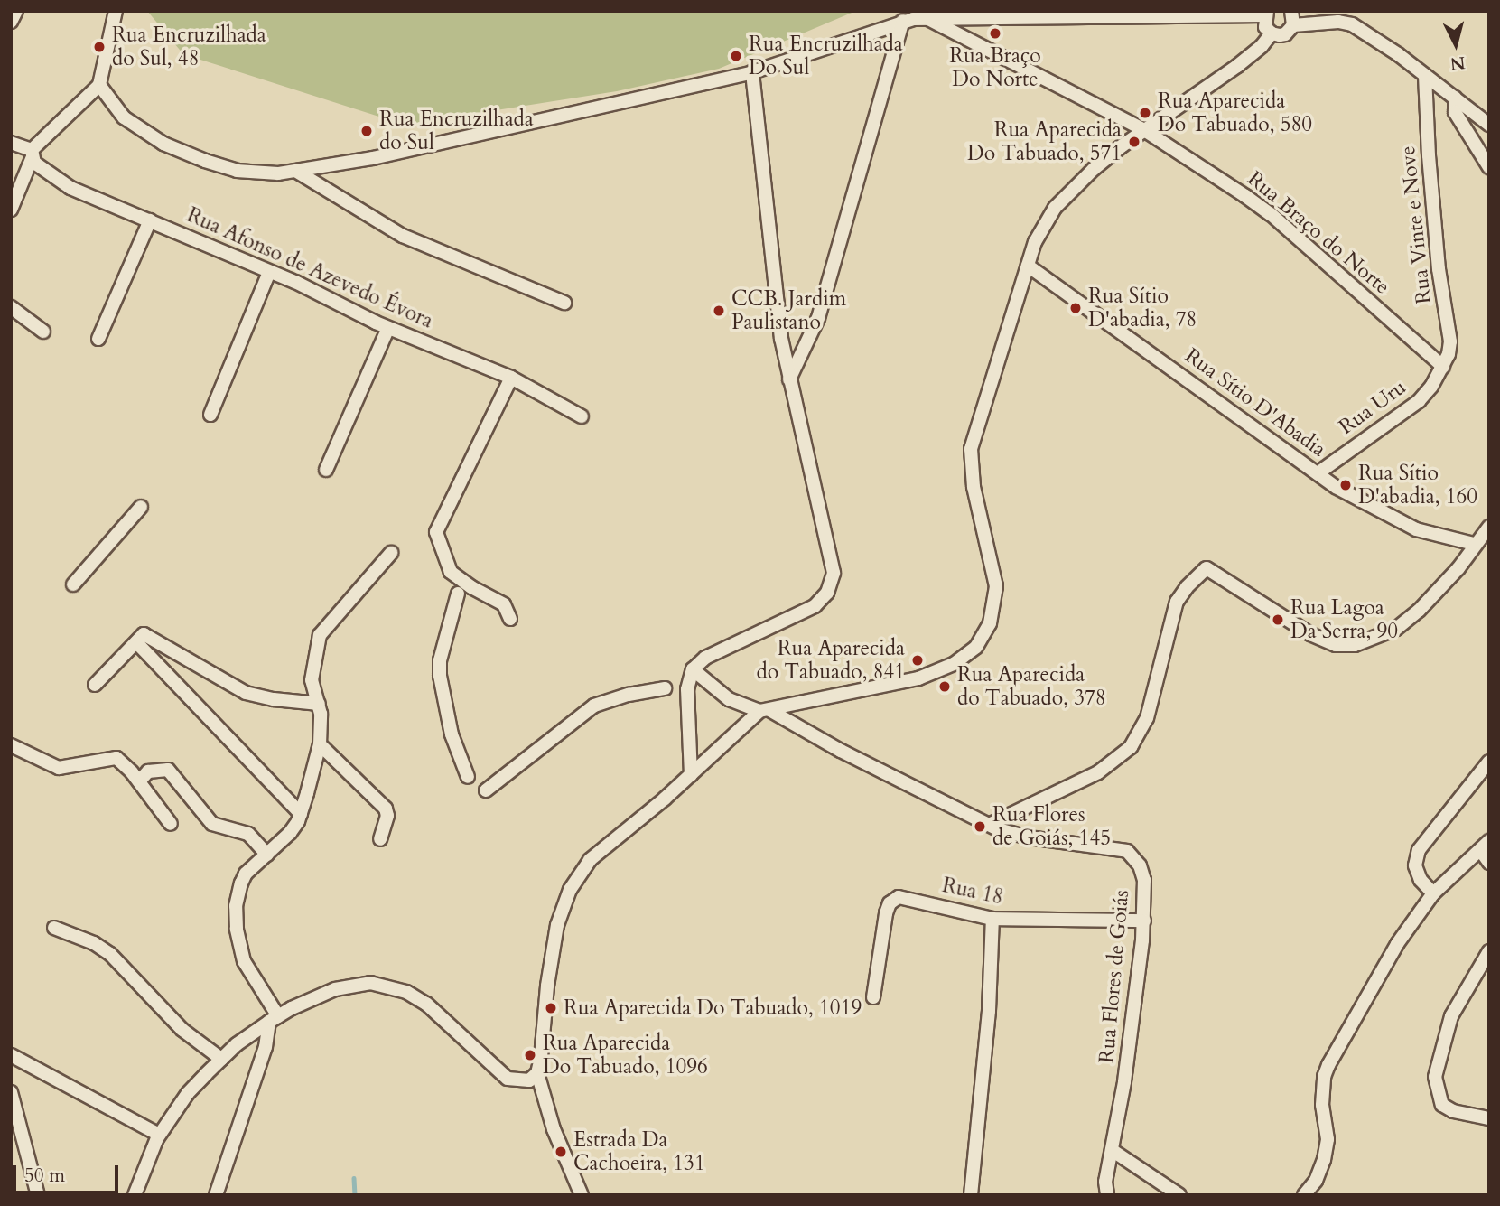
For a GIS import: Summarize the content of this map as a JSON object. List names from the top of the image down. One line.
{"streets":{"street":["Rua Vinte e Nove","Rua Braço do Norte","Rua Afonso de Azevedo Évora","Rua Sítio D'Abadia","Rua Uru","Rua 18","Rua Flores de Goiás"]},"crossings":[["Rua Vinte e Nove","Rua Braço do Norte"],["Rua Vinte e Nove","Rua Uru"],["Rua Braço do Norte","Rua Uru"],["Rua Sítio D'Abadia","Rua Uru"],["Rua 18","Rua Flores de Goiás"]],"places":["Rua Braço Do Norte","Rua Encruzilhada do Sul, 48","Rua Encruzilhada Do Sul","Rua Aparecida Do Tabuado, 580","Rua Encruzilhada do Sul","Rua Aparecida Do Tabuado, 571","Rua Sítio D'abadia, 78","CCB. Jardim Paulistano","Rua Sítio D'abadia, 160","Rua Lagoa Da Serra, 90","Rua Aparecida do Tabuado, 841","Rua Aparecida do Tabuado, 378","Rua Flores de Goiás, 145","Rua Aparecida Do Tabuado, 1019","Rua Aparecida Do Tabuado, 1096","Estrada Da Cachoeira, 131"],"scale_bar":"50 m","north":"bottom"}
